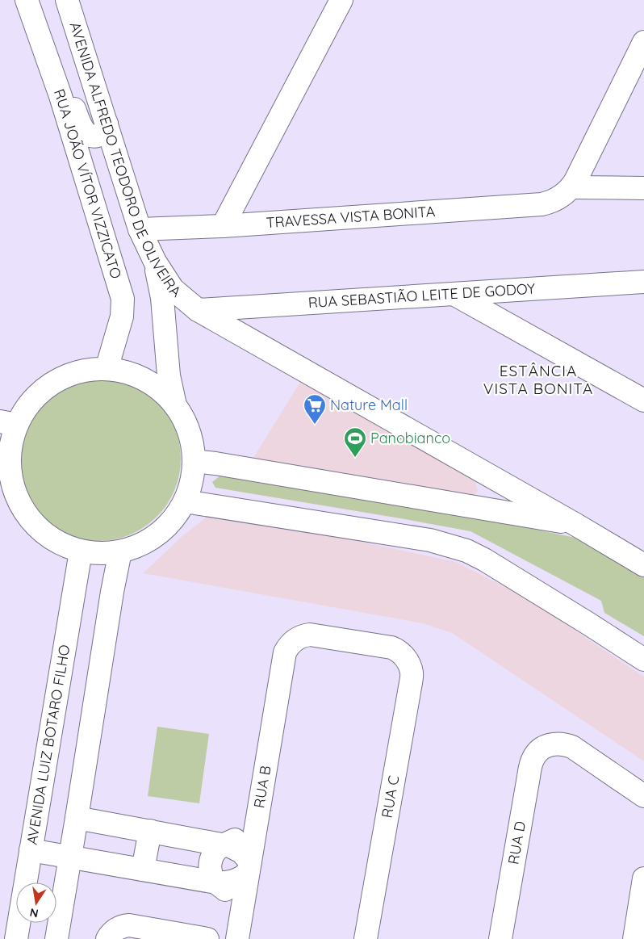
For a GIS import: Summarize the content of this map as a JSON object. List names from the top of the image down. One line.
{"streets":{"street":["AVENIDA ALFREDO TEODORO DE OLIVEIRA","RUA JOÃO VÍTOR VIZZICATO","TRAVESSA VISTA BONITA","RUA SEBASTIÃO LEITE DE GODOY","AVENIDA LUIZ BOTARO FILHO","RUA B","RUA C","RUA D"]},"crossings":[["AVENIDA ALFREDO TEODORO DE OLIVEIRA","TRAVESSA VISTA BONITA"],["AVENIDA ALFREDO TEODORO DE OLIVEIRA","RUA SEBASTIÃO LEITE DE GODOY"],["RUA B","RUA C"]],"districts":["ESTÂNCIA VISTA BONITA"],"places":{"supermarket":["Nature Mall"],"sports":["Panobianco"]},"north":"bottom"}
